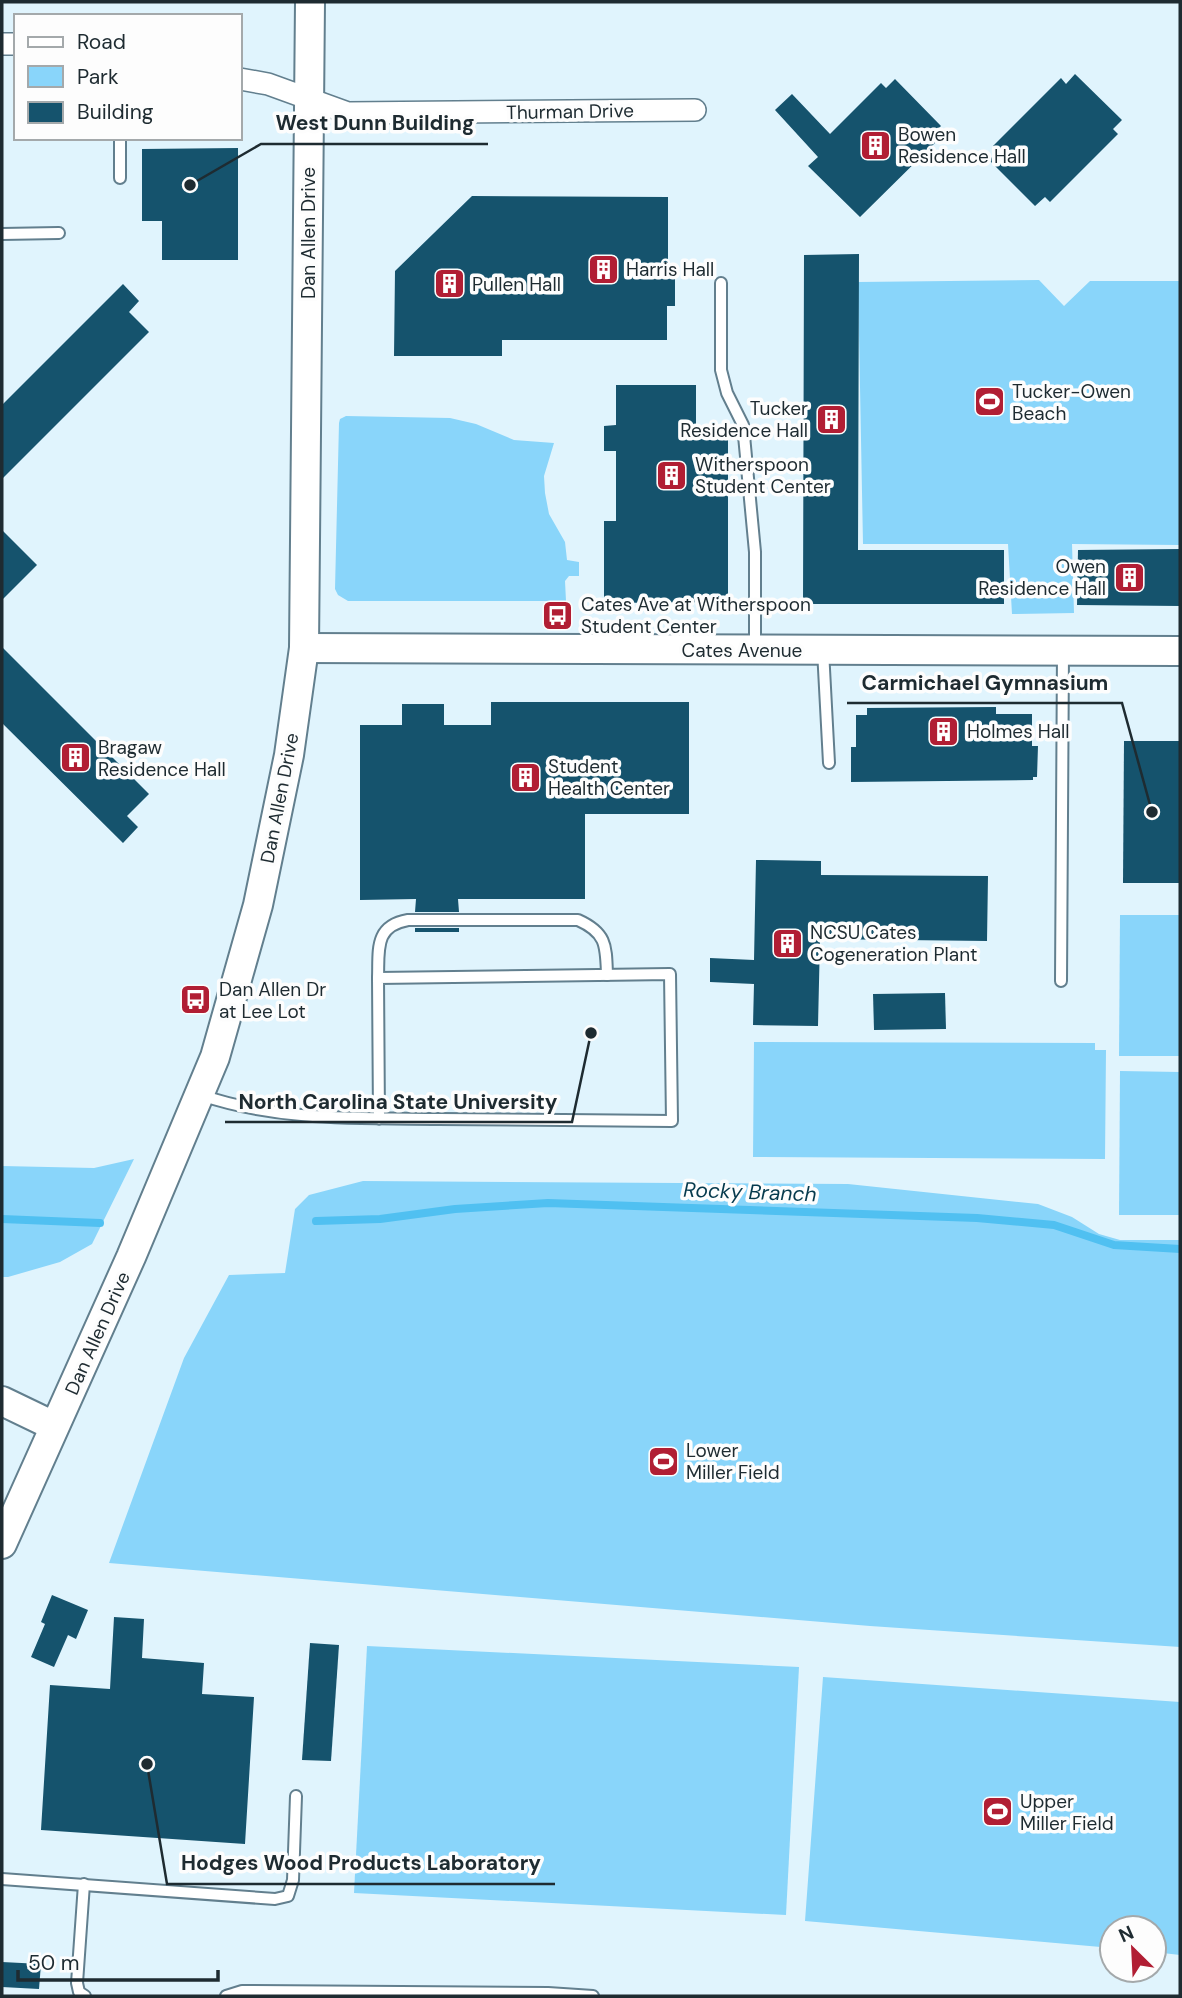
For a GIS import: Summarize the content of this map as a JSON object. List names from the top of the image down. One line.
{"streets":{"street":["Thurman Drive","Dan Allen Drive","Cates Avenue"]},"crossings":[["Thurman Drive","Dan Allen Drive"],["Dan Allen Drive","Cates Avenue"]],"water":["Rocky Branch"],"places":{"building":["Bowen Residence Hall","Harris Hall","Pullen Hall","Tucker Residence Hall","Witherspoon Student Center","Owen Residence Hall","Holmes Hall","Bragaw Residence Hall","Student Health Center","NCSU Cates Cogeneration Plant"],"other":["West Dunn Building","Carmichael Gymnasium","North Carolina State University","Hodges Wood Products Laboratory"],"sports":["Tucker-Owen Beach","Lower Miller Field","Upper Miller Field"],"bus stop":["Cates Ave at Witherspoon Student Center","Dan Allen Dr at Lee Lot"]},"legend":["Road","Park","Building"],"scale_bar":"50 m","north":"top left"}
